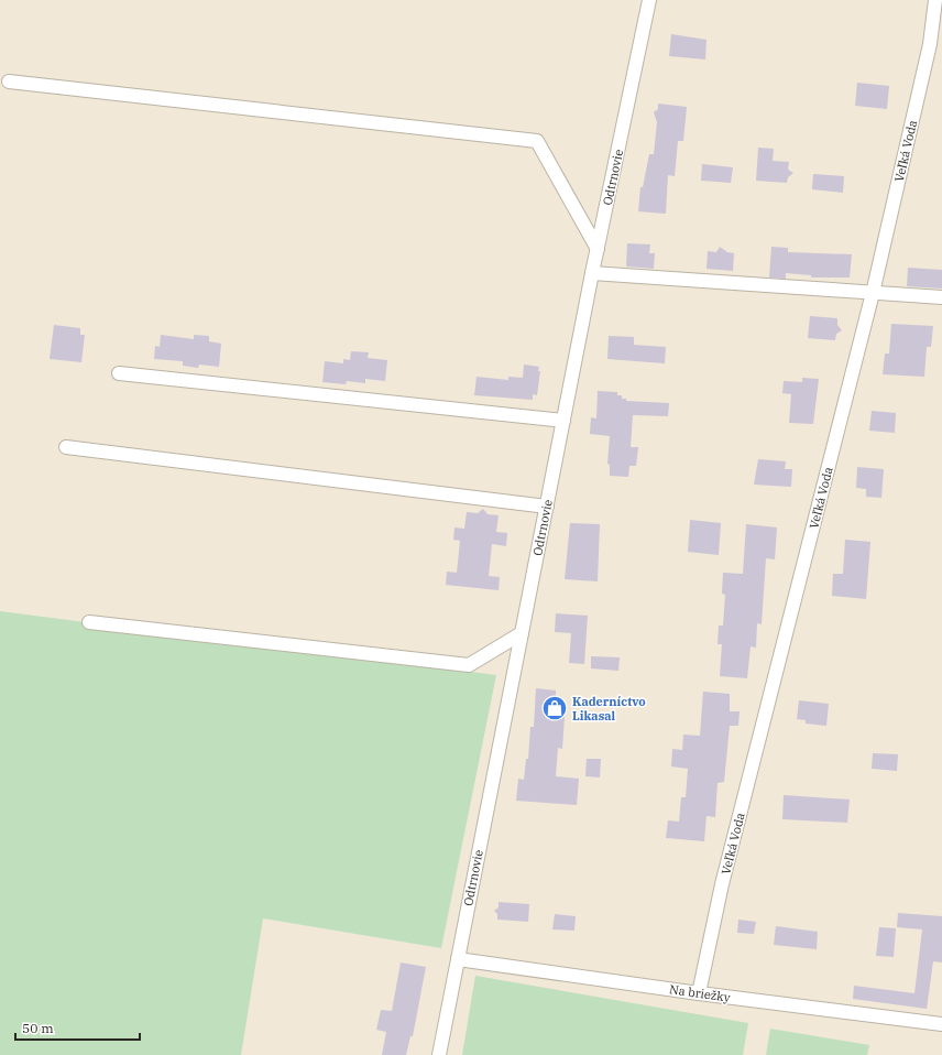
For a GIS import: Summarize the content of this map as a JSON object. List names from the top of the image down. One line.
{"streets":{"street":["Veľká Voda","Odtrnovie","Na briežky"]},"crossings":[["Veľká Voda","Na briežky"],["Odtrnovie","Na briežky"]],"places":{"shop":["Kaderníctvo Likasal"]},"scale_bar":"50 m"}
